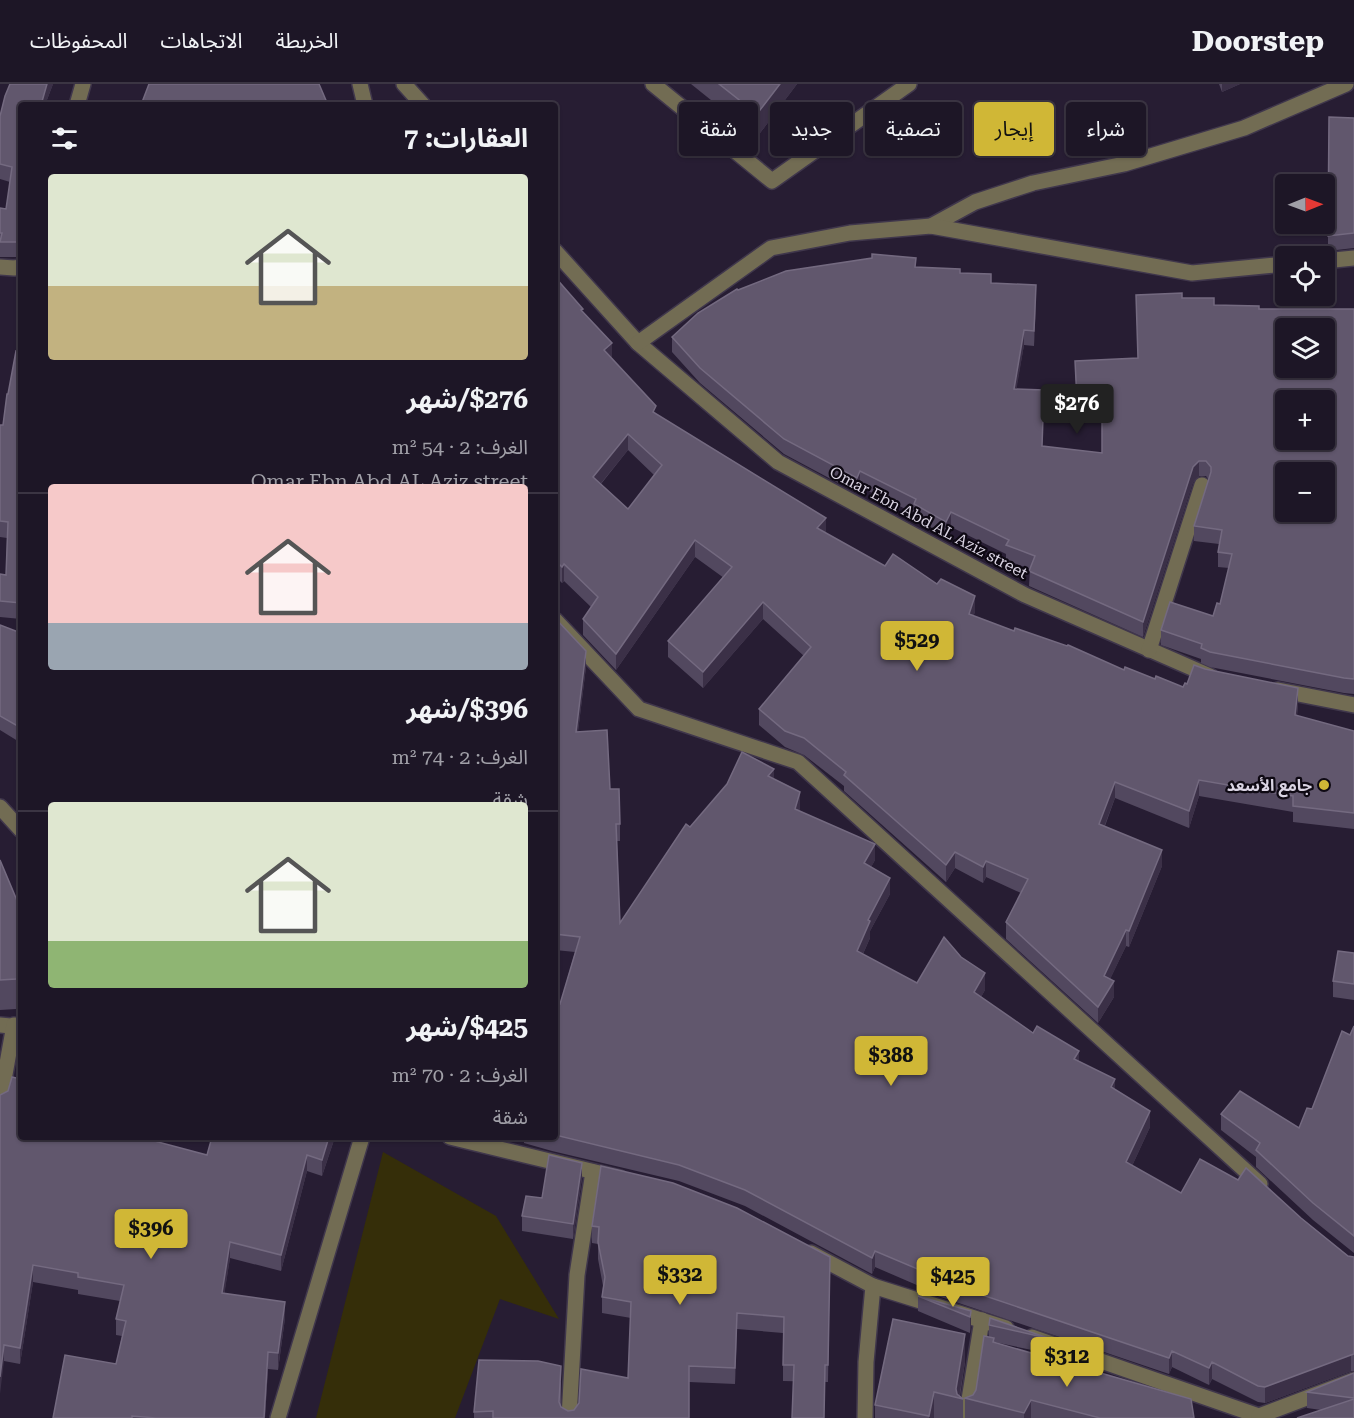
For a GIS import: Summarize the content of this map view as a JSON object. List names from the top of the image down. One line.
{"streets":{"street":["Omar Ebn Abd AL Aziz street"]},"places":["جامع الأسعد"],"north":"right","page":{"header":"Doorstep","nav":["الخريطة","الاتجاهات","المحفوظات"],"chip":["شراء","إيجار","تصفية","جديد","شقة"],"heading":"العقارات: 7","map_buttons":["+","−"],"list":[{"name":"$276/شهر","note":"الغرف: 2 · 54 m² · Omar Ebn Abd AL Aziz street"},{"name":"$396/شهر","note":"الغرف: 2 · 74 m² · شقة"},{"name":"$425/شهر","note":"الغرف: 2 · 70 m² · شقة"}],"price":["$276","$529","$388","$396","$332","$425","$312"]}}
